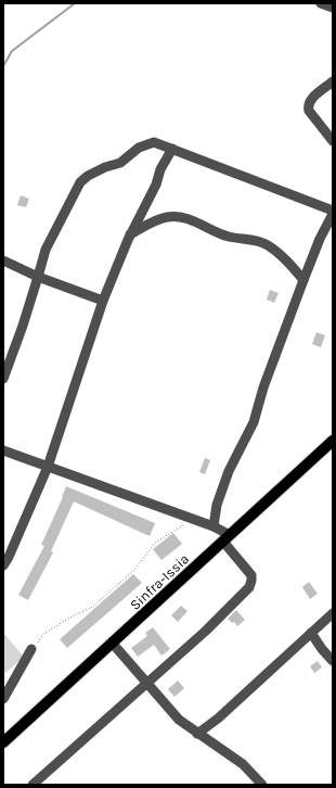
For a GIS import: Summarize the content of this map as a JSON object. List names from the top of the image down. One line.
{"streets":{"main road":["Sinfra-Issia"]}}
